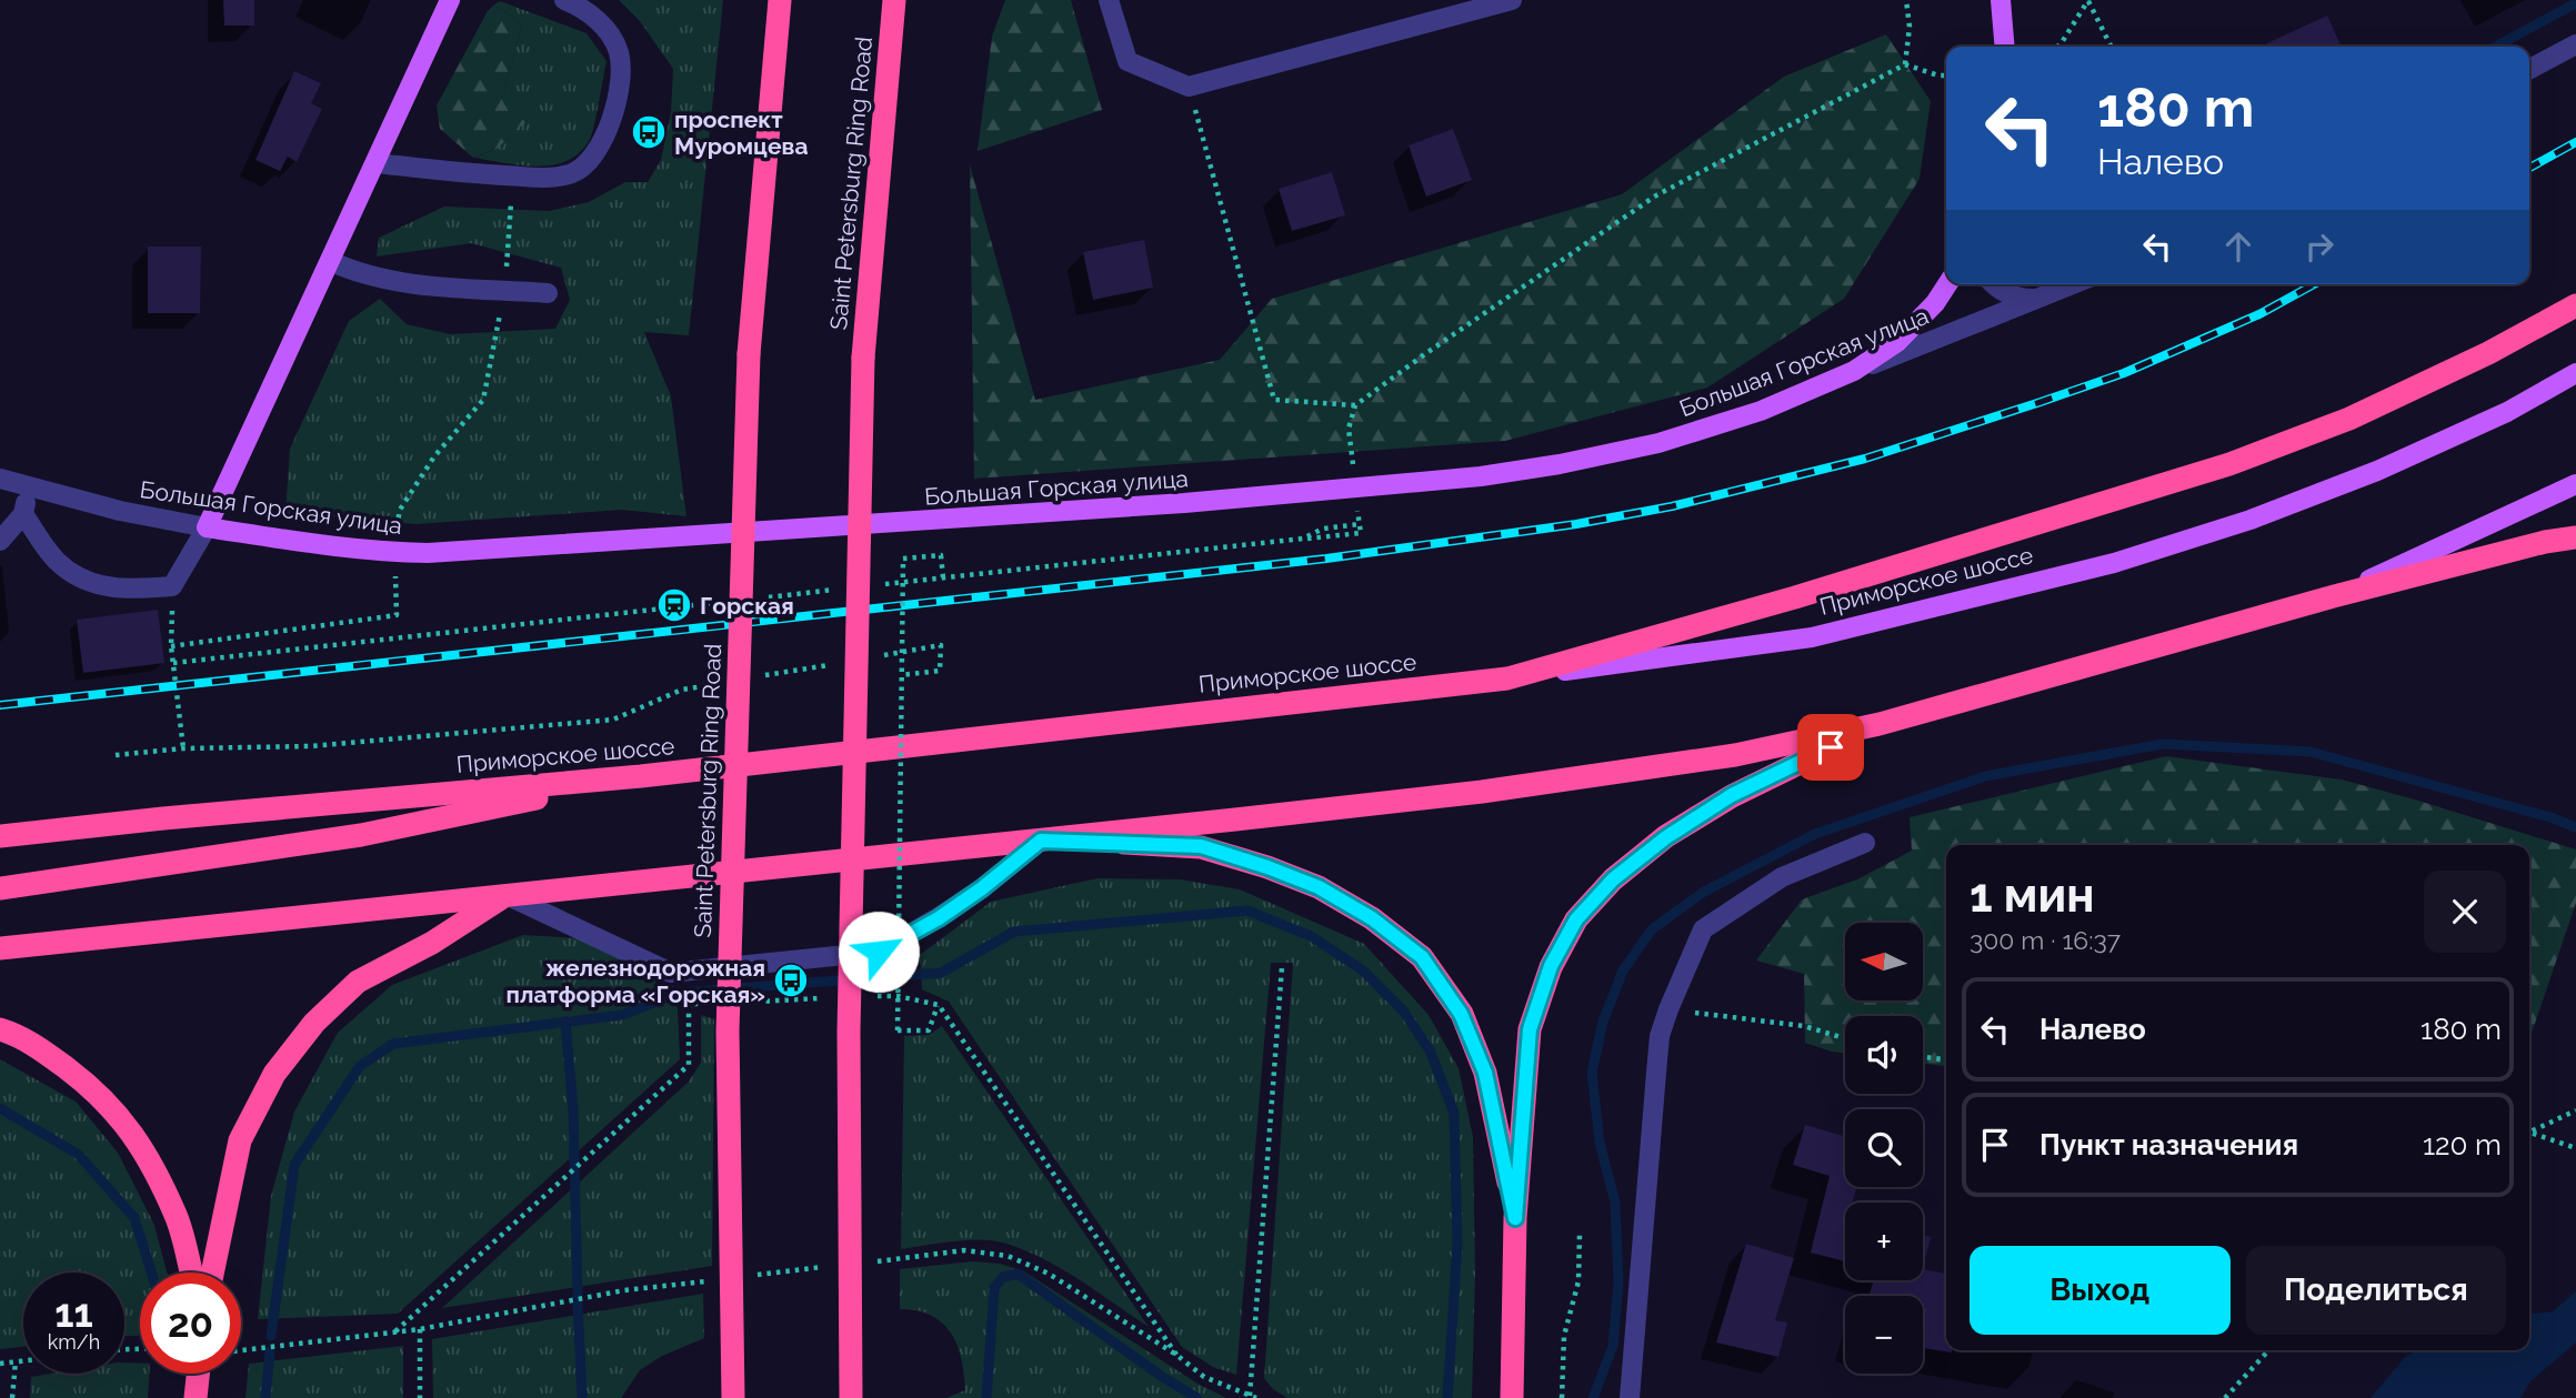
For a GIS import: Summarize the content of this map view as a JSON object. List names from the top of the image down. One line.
{"streets":{"highway":["Saint Petersburg Ring Road","Приморское шоссе"],"main road":["Большая Горская улица"]},"places":{"bus stop":["проспект Муромцева","железнодорожная платформа «Горская»"],"station":["Горская"]},"north":"left","page":{"turn":["180 m","Налево"],"heading":["1 мин","300 m · 16:37"],"map_buttons":["+","−"],"list":[{"name":"Налево","value":"180 m"},{"name":"Пункт назначения","value":"120 m"}],"buttons":["Выход","Поделиться"],"speed":"11 km/h","limit":"20"}}
